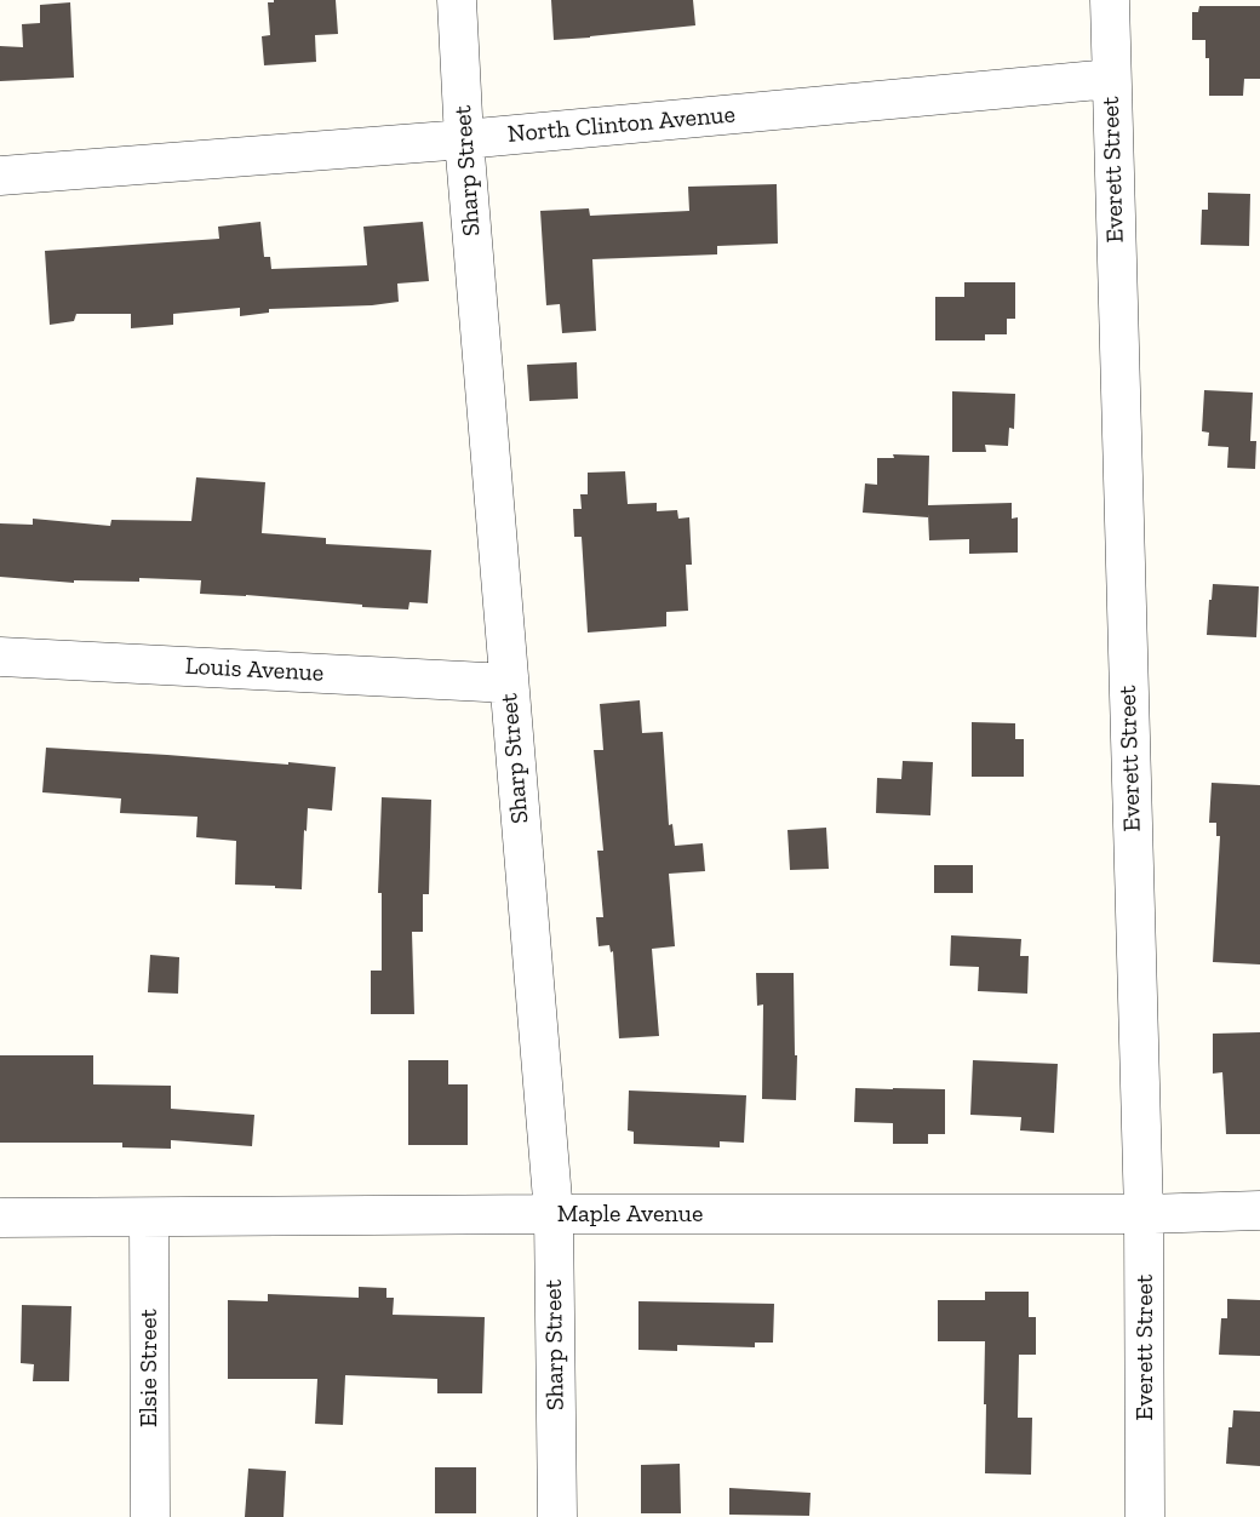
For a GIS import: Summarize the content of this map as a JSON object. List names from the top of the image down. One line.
{"streets":{"street":["North Clinton Avenue","Everett Street","Sharp Street","Louis Avenue","Maple Avenue","Elsie Street"]},"crossings":[["North Clinton Avenue","Everett Street"],["North Clinton Avenue","Sharp Street"],["Everett Street","Maple Avenue"],["Sharp Street","Louis Avenue"],["Sharp Street","Maple Avenue"],["Maple Avenue","Elsie Street"]]}
